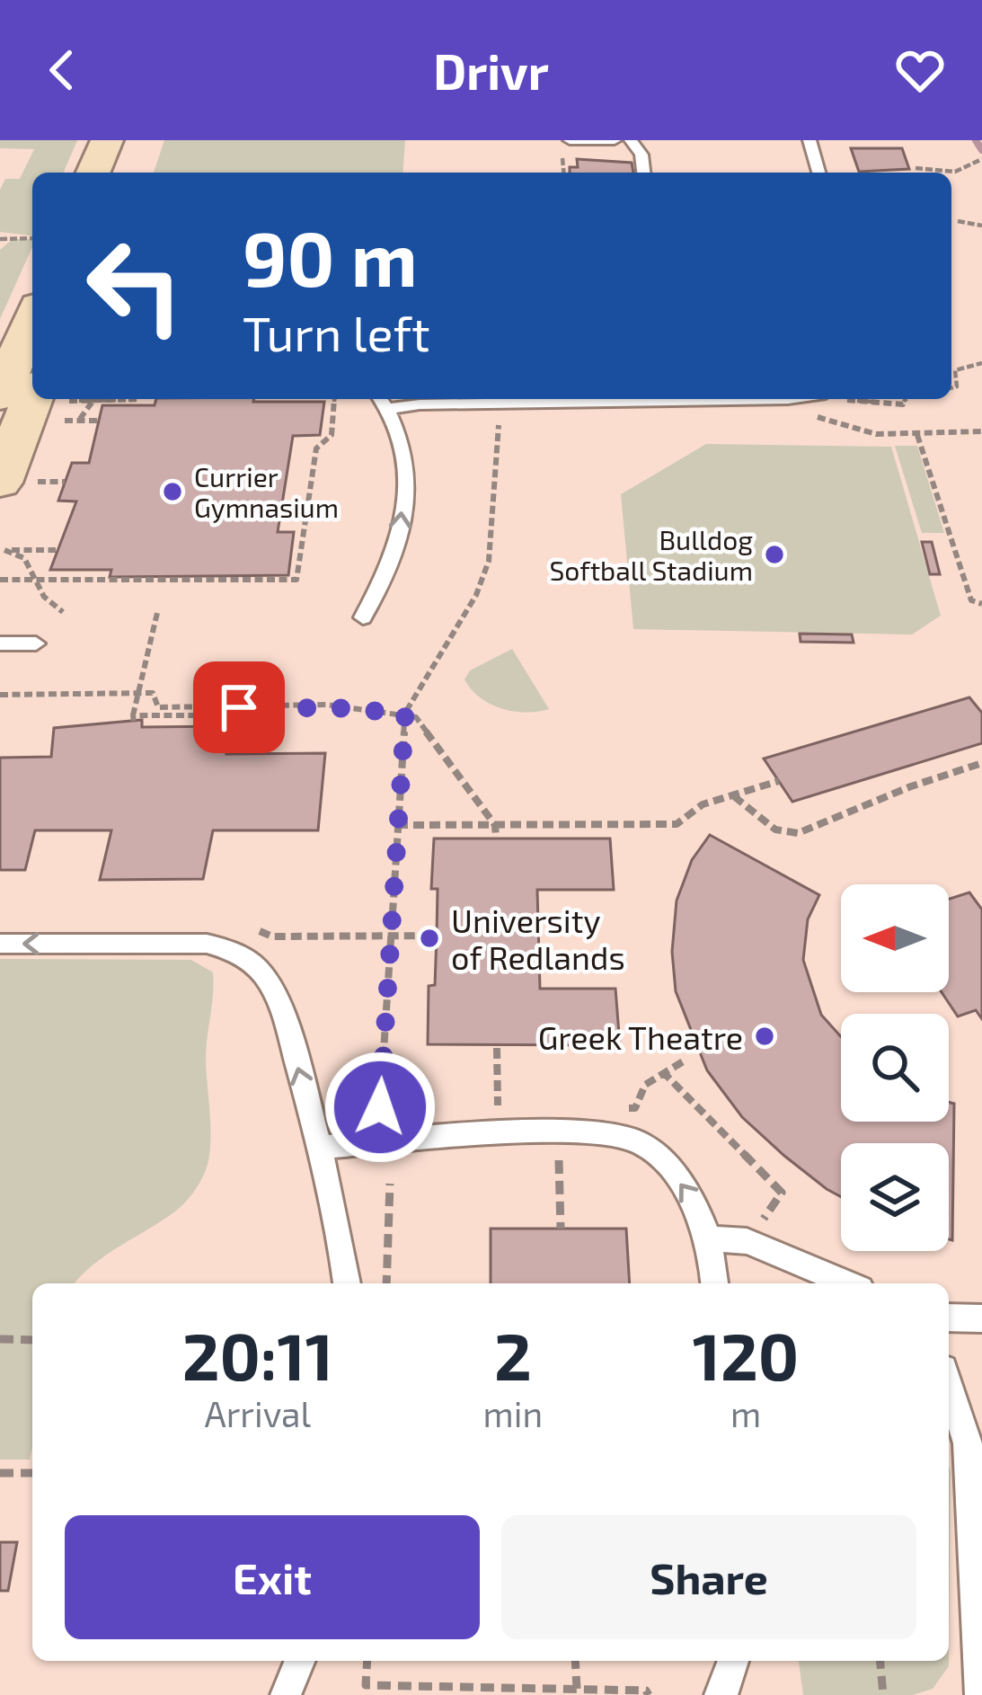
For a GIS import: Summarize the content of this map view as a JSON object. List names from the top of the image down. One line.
{"places":["Currier Gymnasium","Bulldog Softball Stadium","University of Redlands","Greek Theatre"],"north":"left","page":{"header":"Drivr","turn":["90 m","Turn left"],"eta":["20:11","Arrival","2","min","120","m"],"buttons":["Exit","Share"]}}
